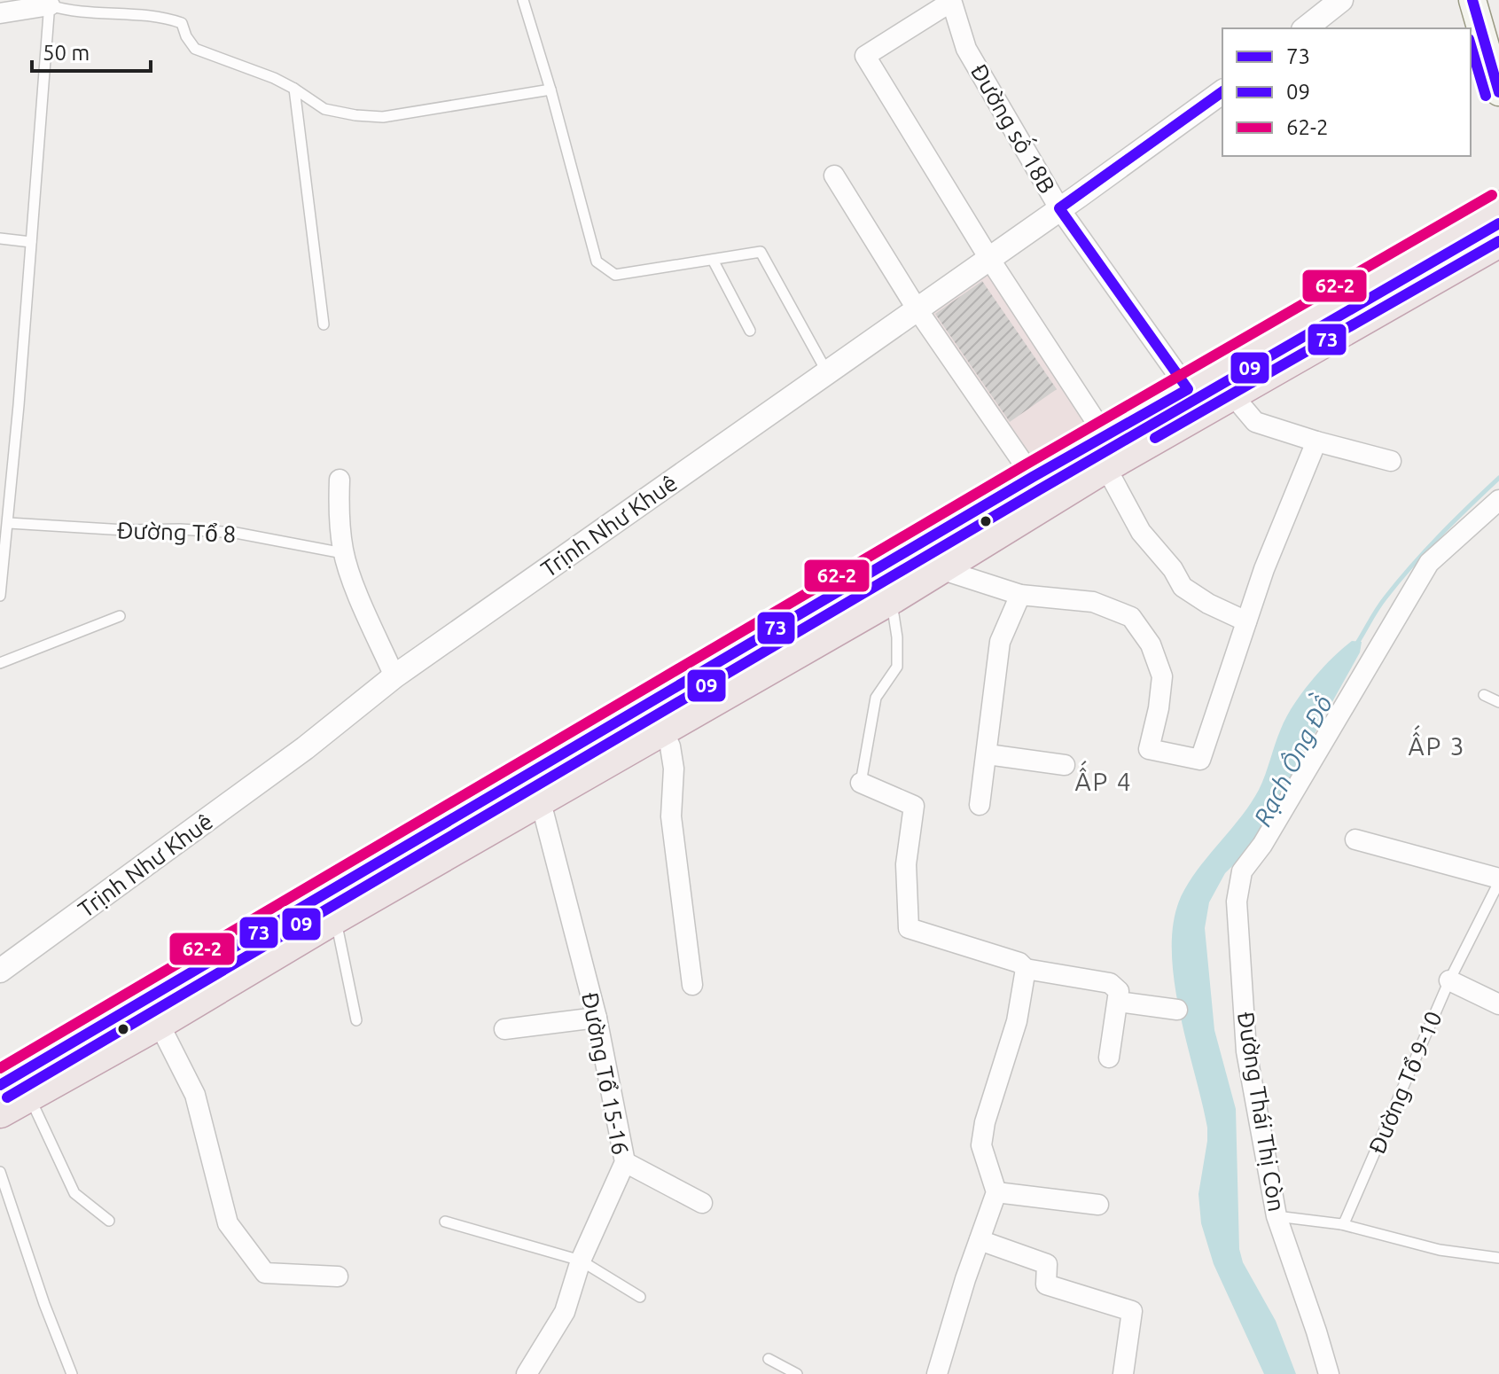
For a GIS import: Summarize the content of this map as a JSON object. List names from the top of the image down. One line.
{"streets":{"street":["Đường số 18B","Trịnh Như Khuê","Đường Tổ 15-16","Đường Thái Thị Còn"],"lane":["Đường Tổ 8","Đường Tổ 9-10"]},"crossings":[["Đường số 18B","Trịnh Như Khuê"]],"districts":["ẤP 3","ẤP 4"],"water":["Rạch Ông Đồ"],"lines":["transit line 73","transit line 09","transit line 62-2"],"legend":["73","09","62-2"],"scale_bar":"50 m"}
